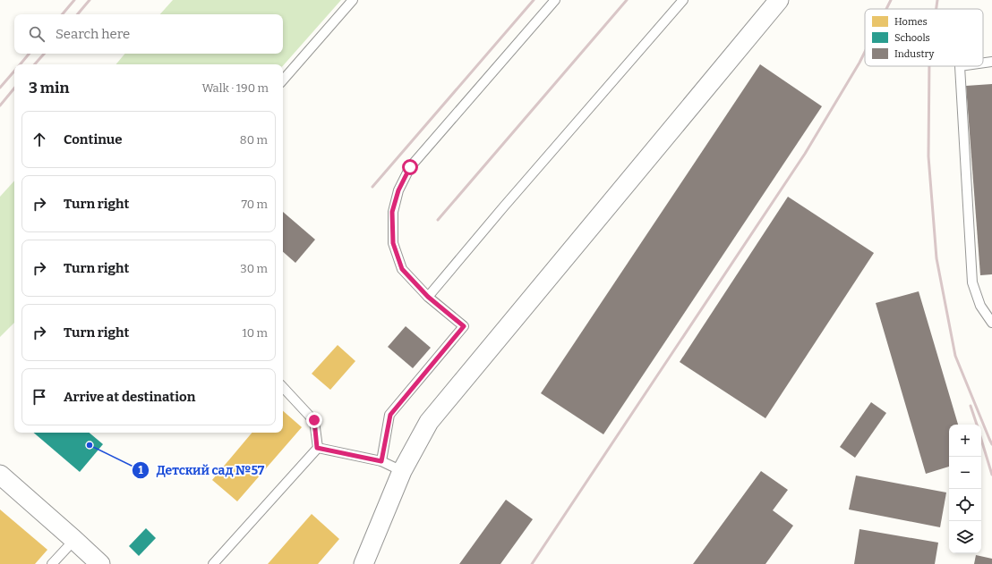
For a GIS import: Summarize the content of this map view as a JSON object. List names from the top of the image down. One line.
{"places":["Детский сад №57"],"legend":["Homes","Schools","Industry"],"page":{"search":"Search here","heading":["3 min","Walk · 190 m"],"list":[["Continue","80 m"],["Turn right","70 m"],["Turn right","30 m"],["Turn right","10 m"],"Arrive at destination"],"map_buttons":["+","−"]}}
